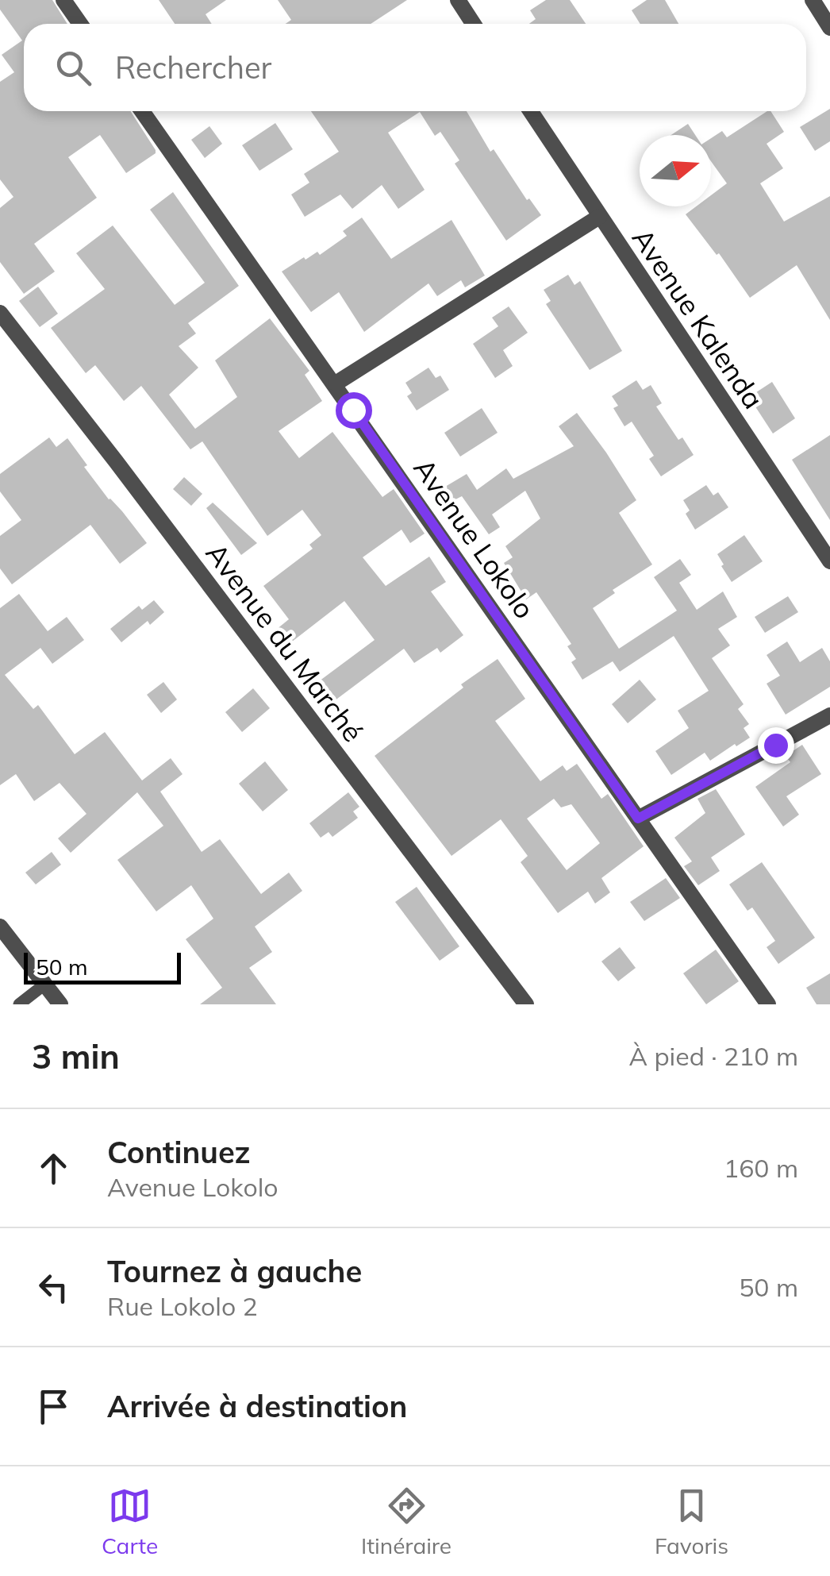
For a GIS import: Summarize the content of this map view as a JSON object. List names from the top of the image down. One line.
{"streets":{"street":["Avenue Kalenda","Avenue Lokolo","Avenue du Marché"]},"scale_bar":"50 m","north":"right","page":{"search":"Rechercher","scale":"50 m","heading":["3 min","À pied · 210 m"],"list":[["Continuez","Avenue Lokolo","160 m"],["Tournez à gauche","Rue Lokolo 2","50 m"],"Arrivée à destination"],"nav":["Carte","Itinéraire","Favoris"]}}
